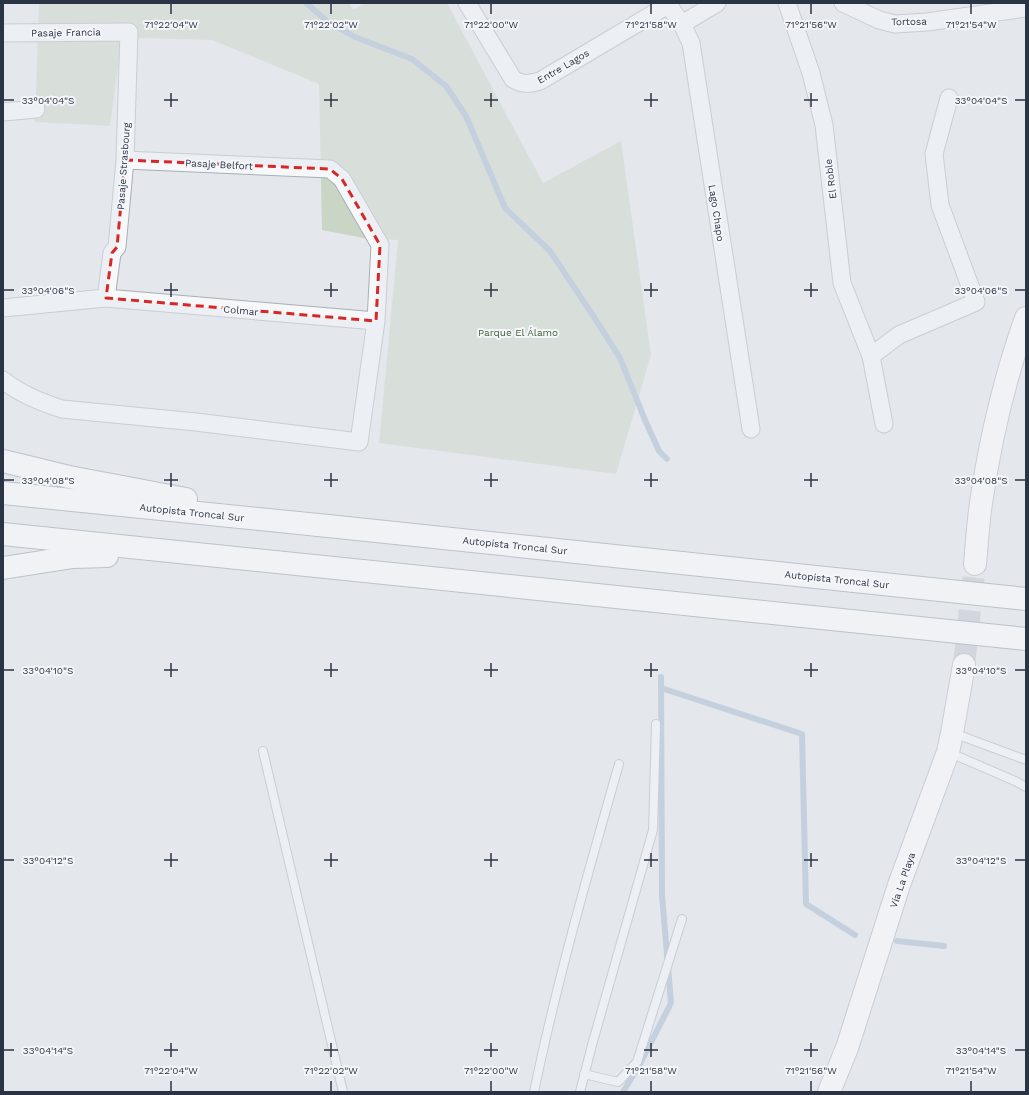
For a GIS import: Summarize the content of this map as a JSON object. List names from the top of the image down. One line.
{"streets":{"main road":["Autopista Troncal Sur","Vía La Playa"],"street":["Tortosa","Pasaje Francia","Entre Lagos","Pasaje Belfort","Pasaje Strasbourg","El Roble","Lago Chapo","Colmar"]},"crossings":[["Pasaje Francia","Pasaje Strasbourg"],["Entre Lagos","Lago Chapo"],["Pasaje Belfort","Pasaje Strasbourg"],["Pasaje Belfort","Colmar"],["Pasaje Strasbourg","Colmar"]],"parks":["Parque El Álamo"],"coordinates":["71°22'04\"W","71°22'02\"W","71°22'00\"W","71°21'58\"W","71°21'56\"W","71°21'54\"W","33°04'04\"S","33°04'06\"S","33°04'08\"S","33°04'10\"S","33°04'12\"S","33°04'14\"S"]}
